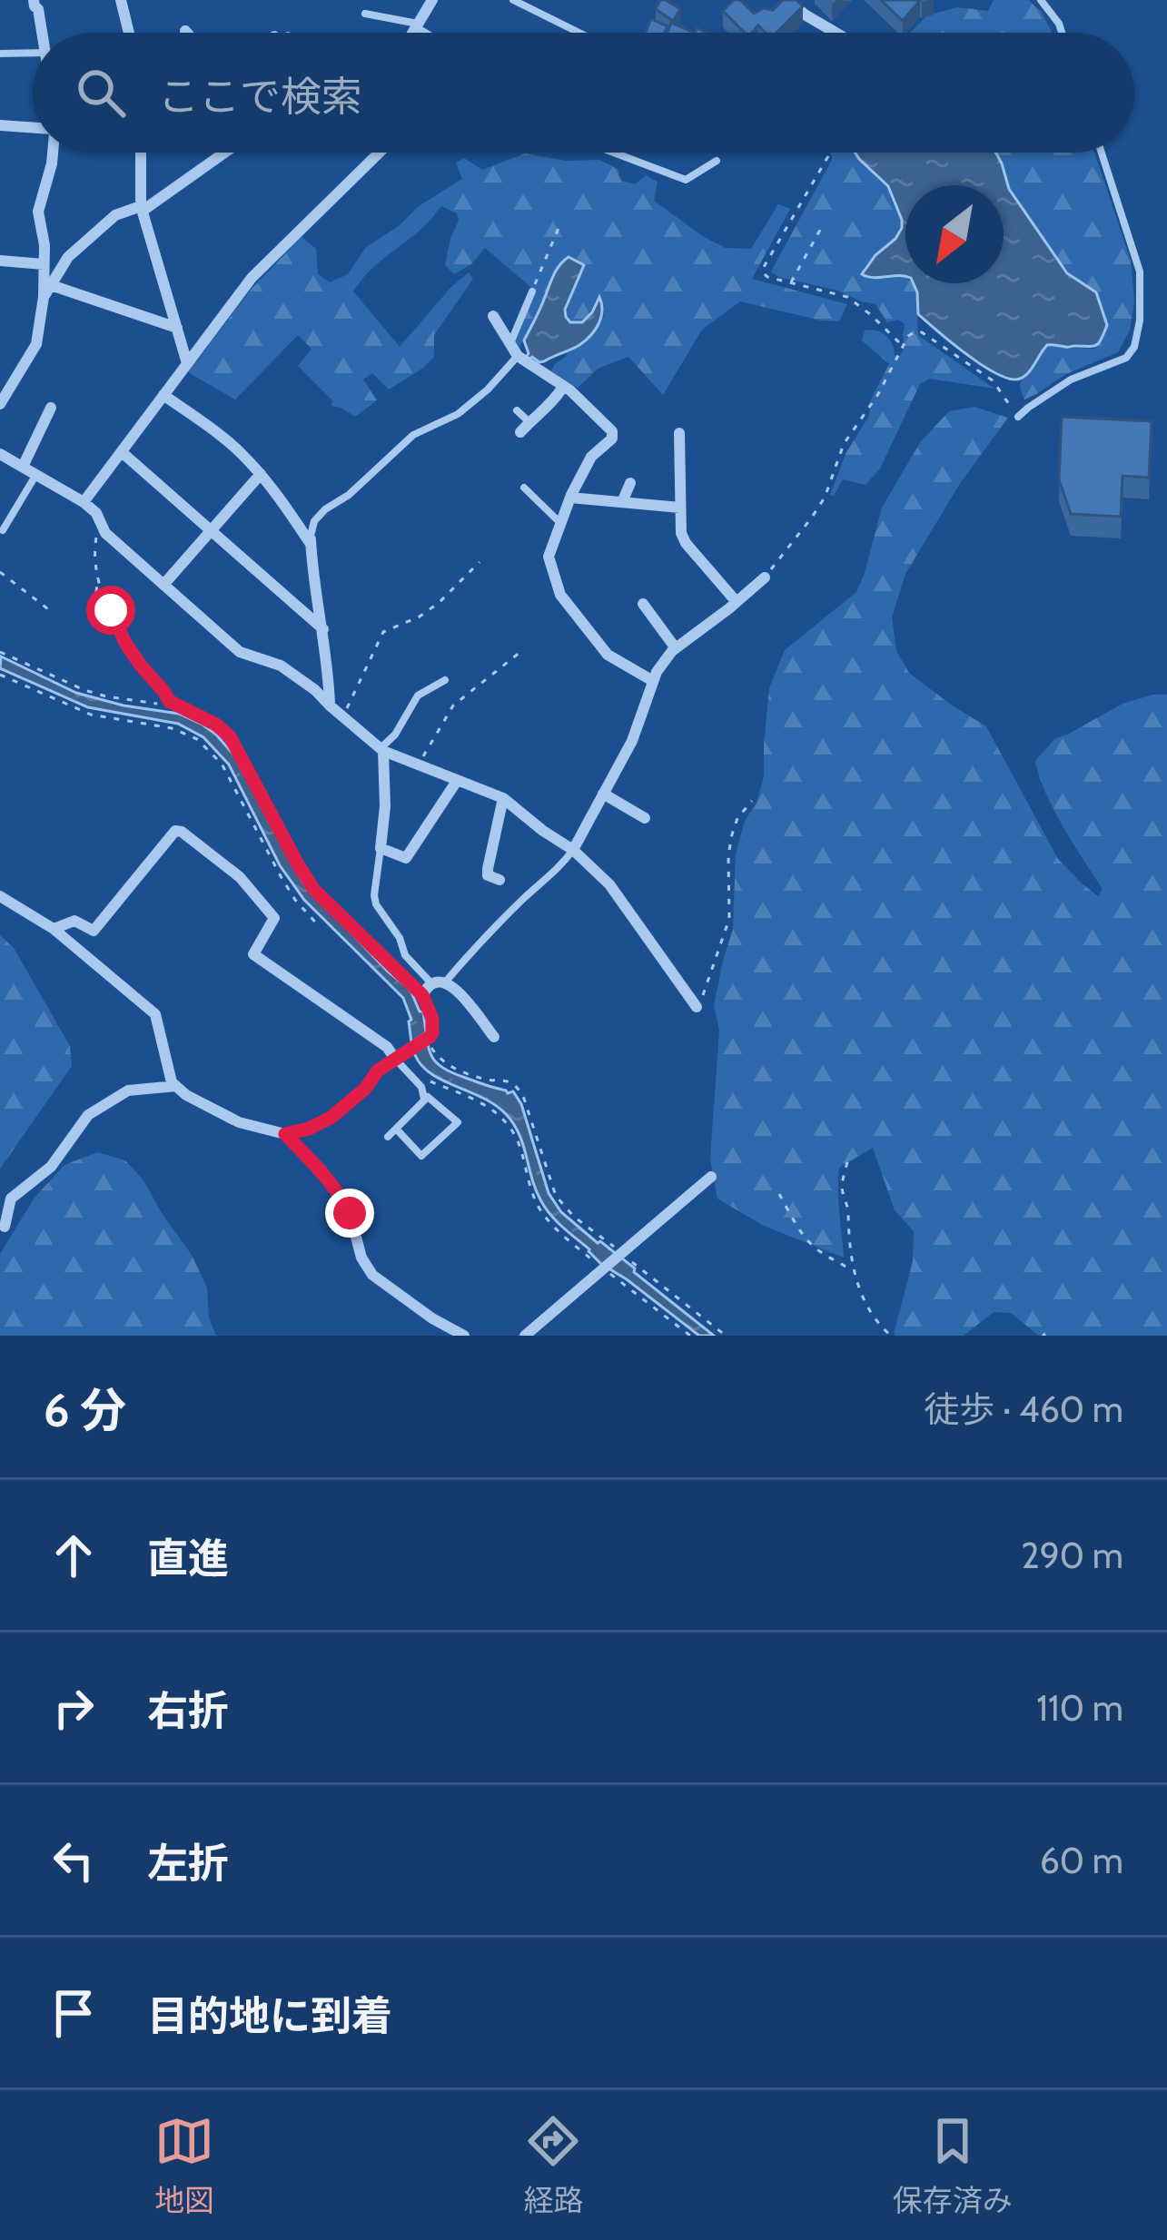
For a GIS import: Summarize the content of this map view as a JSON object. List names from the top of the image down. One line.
{"north":"bottom left","page":{"search":"ここで検索","heading":["6 分","徒歩 · 460 m"],"list":[["直進","290 m"],["右折","110 m"],["左折","60 m"],"目的地に到着"],"nav":["地図","経路","保存済み"]}}
